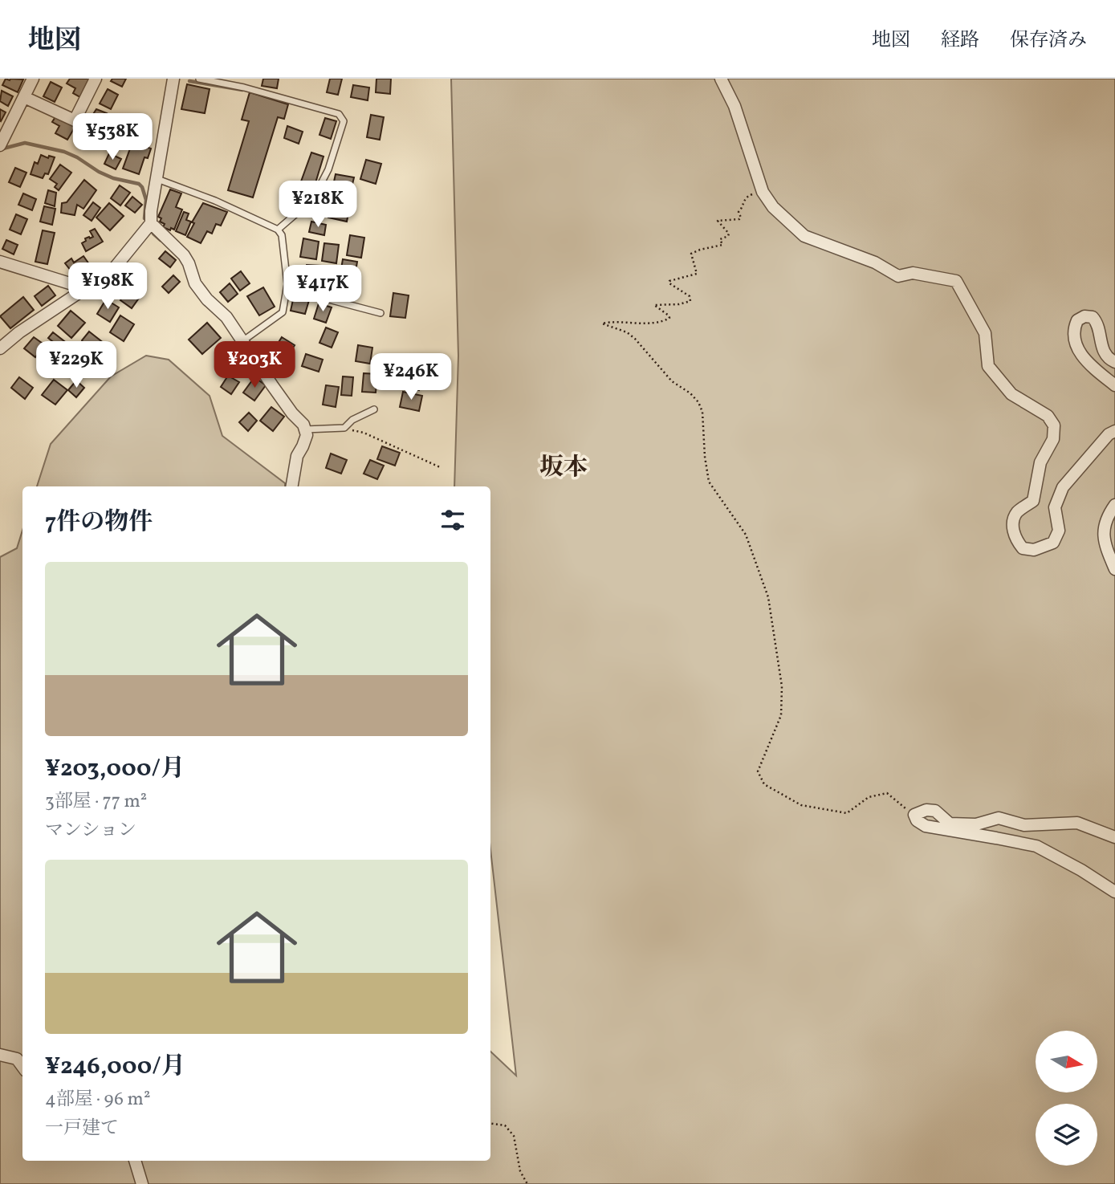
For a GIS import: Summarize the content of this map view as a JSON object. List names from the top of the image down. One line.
{"districts":["坂本"],"north":"right","page":{"header":"地図","nav":["地図","経路","保存済み"],"price":["¥538K","¥218K","¥198K","¥417K","¥229K","¥203K","¥246K"],"heading":"7件の物件","list":[{"name":"¥203,000/月","note":"3部屋 · 77 m² · マンション"},{"name":"¥246,000/月","note":"4部屋 · 96 m² · 一戸建て"}]}}
